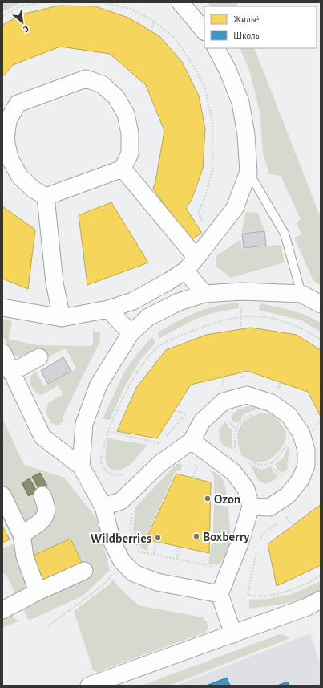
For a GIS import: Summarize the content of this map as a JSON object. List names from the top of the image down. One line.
{"places":["Ozon","Boxberry","Wildberries"],"legend":["Жильё","Школы"],"north":"bottom right"}
